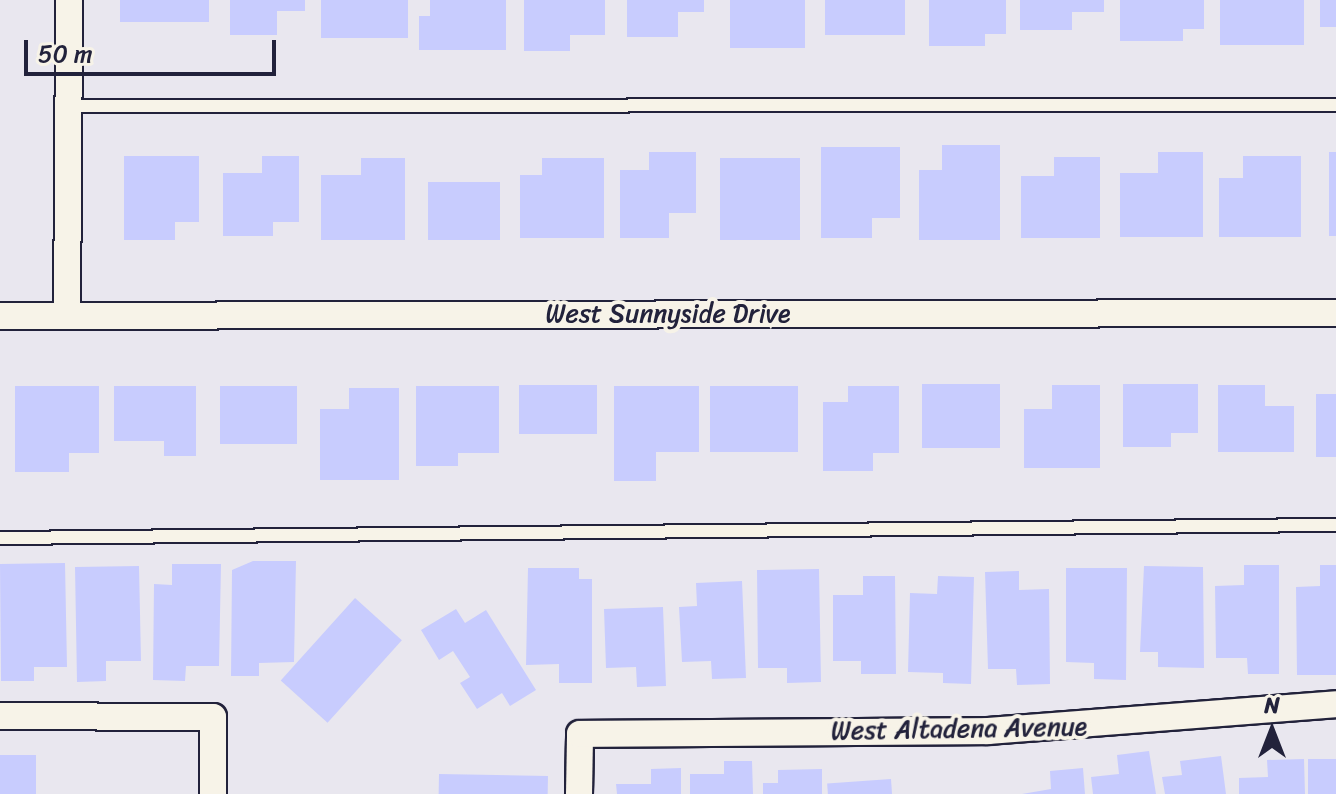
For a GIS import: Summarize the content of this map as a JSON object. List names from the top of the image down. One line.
{"streets":{"street":["West Sunnyside Drive","West Altadena Avenue"]},"scale_bar":"50 m","north":"top"}
